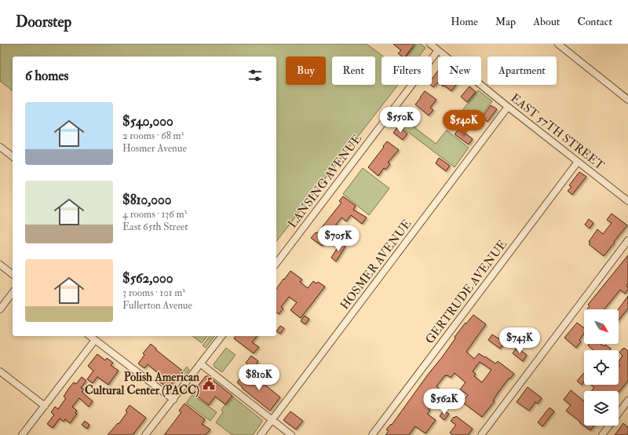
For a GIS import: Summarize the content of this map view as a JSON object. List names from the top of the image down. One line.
{"streets":{"street":["EAST 57TH STREET","LANSING AVENUE","HOSMER AVENUE","GERTRUDE AVENUE"]},"crossings":[["EAST 57TH STREET","LANSING AVENUE"],["EAST 57TH STREET","HOSMER AVENUE"],["EAST 57TH STREET","GERTRUDE AVENUE"]],"places":{"public building":["Polish American Cultural Center (PACC)"]},"north":"bottom right","page":{"header":"Doorstep","nav":["Home","Map","About","Contact"],"chip":["Buy","Rent","Filters","New","Apartment"],"heading":"6 homes","list":[{"name":"$540,000","note":"2 rooms · 68 m² · Hosmer Avenue"},{"name":"$810,000","note":"4 rooms · 136 m² · East 65th Street"},{"name":"$562,000","note":"3 rooms · 101 m² · Fullerton Avenue"}],"price":["$550K","$540K","$705K","$743K","$810K","$562K"]}}
